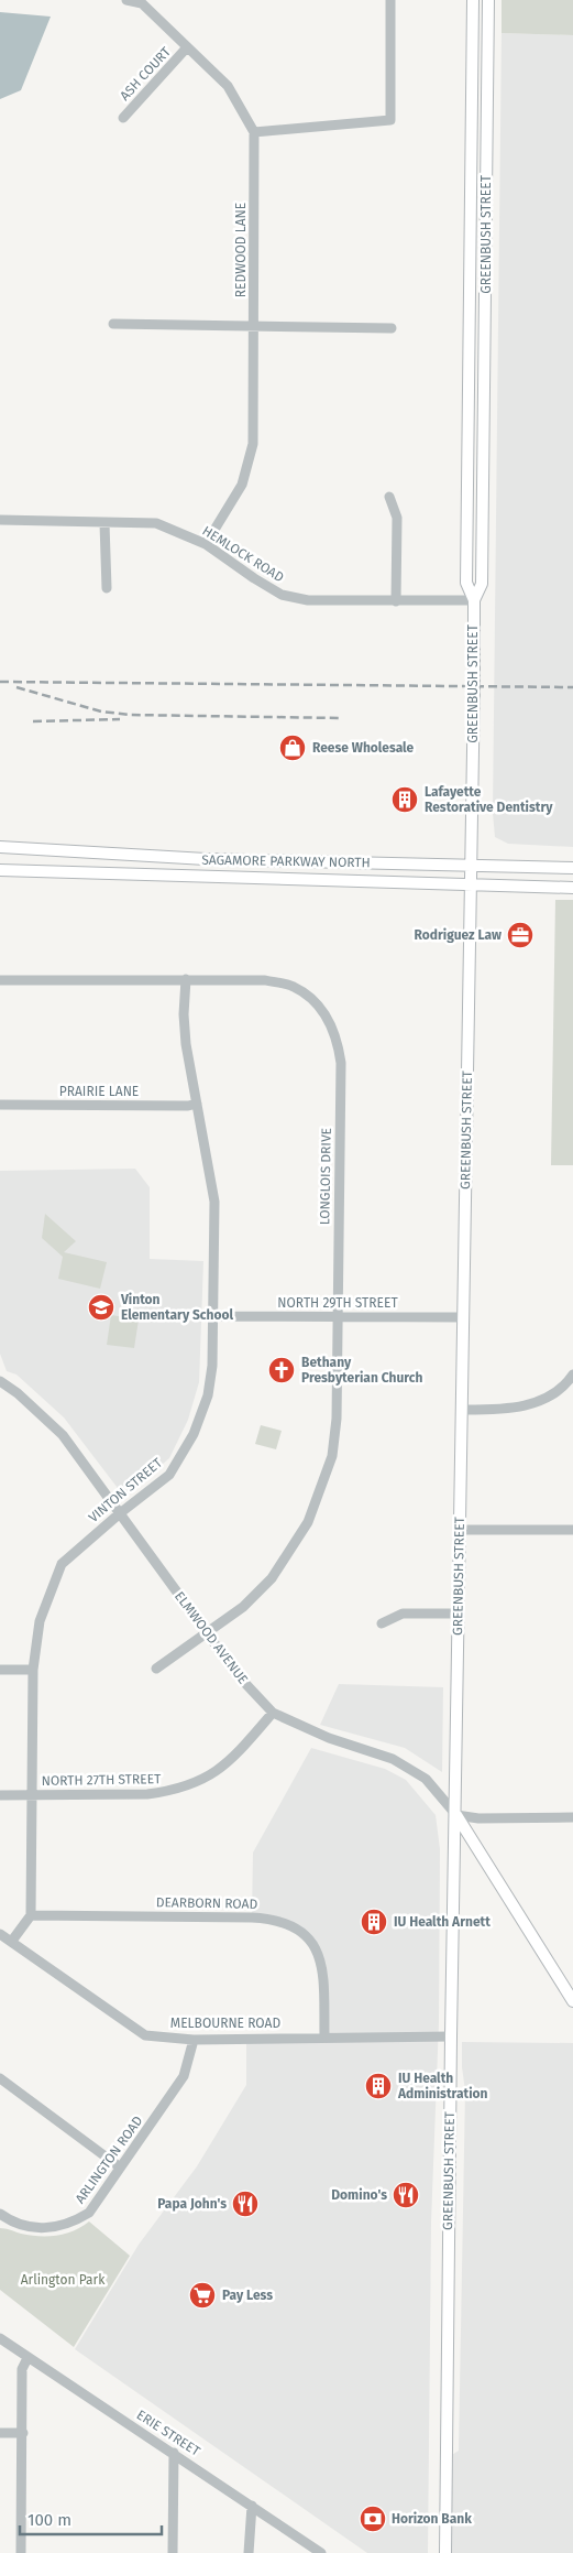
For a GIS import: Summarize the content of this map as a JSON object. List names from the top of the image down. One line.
{"streets":{"main road":["GREENBUSH STREET","SAGAMORE PARKWAY NORTH","ELMWOOD AVENUE"],"street":["ASH COURT","REDWOOD LANE","HEMLOCK ROAD","PRAIRIE LANE","LONGLOIS DRIVE","NORTH 29TH STREET","VINTON STREET","NORTH 27TH STREET","DEARBORN ROAD","MELBOURNE ROAD","ARLINGTON ROAD","ERIE STREET"]},"crossings":[["GREENBUSH STREET","HEMLOCK ROAD"],["GREENBUSH STREET","SAGAMORE PARKWAY NORTH"],["GREENBUSH STREET","NORTH 29TH STREET"],["GREENBUSH STREET","ELMWOOD AVENUE"],["GREENBUSH STREET","MELBOURNE ROAD"],["REDWOOD LANE","HEMLOCK ROAD"],["PRAIRIE LANE","VINTON STREET"],["LONGLOIS DRIVE","NORTH 29TH STREET"],["LONGLOIS DRIVE","VINTON STREET"],["LONGLOIS DRIVE","ELMWOOD AVENUE"],["NORTH 29TH STREET","VINTON STREET"],["VINTON STREET","ELMWOOD AVENUE"],["VINTON STREET","NORTH 27TH STREET"],["VINTON STREET","DEARBORN ROAD"],["ELMWOOD AVENUE","NORTH 27TH STREET"],["DEARBORN ROAD","MELBOURNE ROAD"],["MELBOURNE ROAD","ARLINGTON ROAD"]],"parks":["Arlington Park"],"places":{"shop":["Reese Wholesale"],"building":["Lafayette Restorative Dentistry","IU Health Arnett","IU Health Administration"],"office":["Rodriguez Law"],"school or university":["Vinton Elementary School"],"church":["Bethany Presbyterian Church"],"restaurant":["Domino's","Papa John's"],"supermarket":["Pay Less"],"bank":["Horizon Bank"]},"scale_bar":"100 m"}
